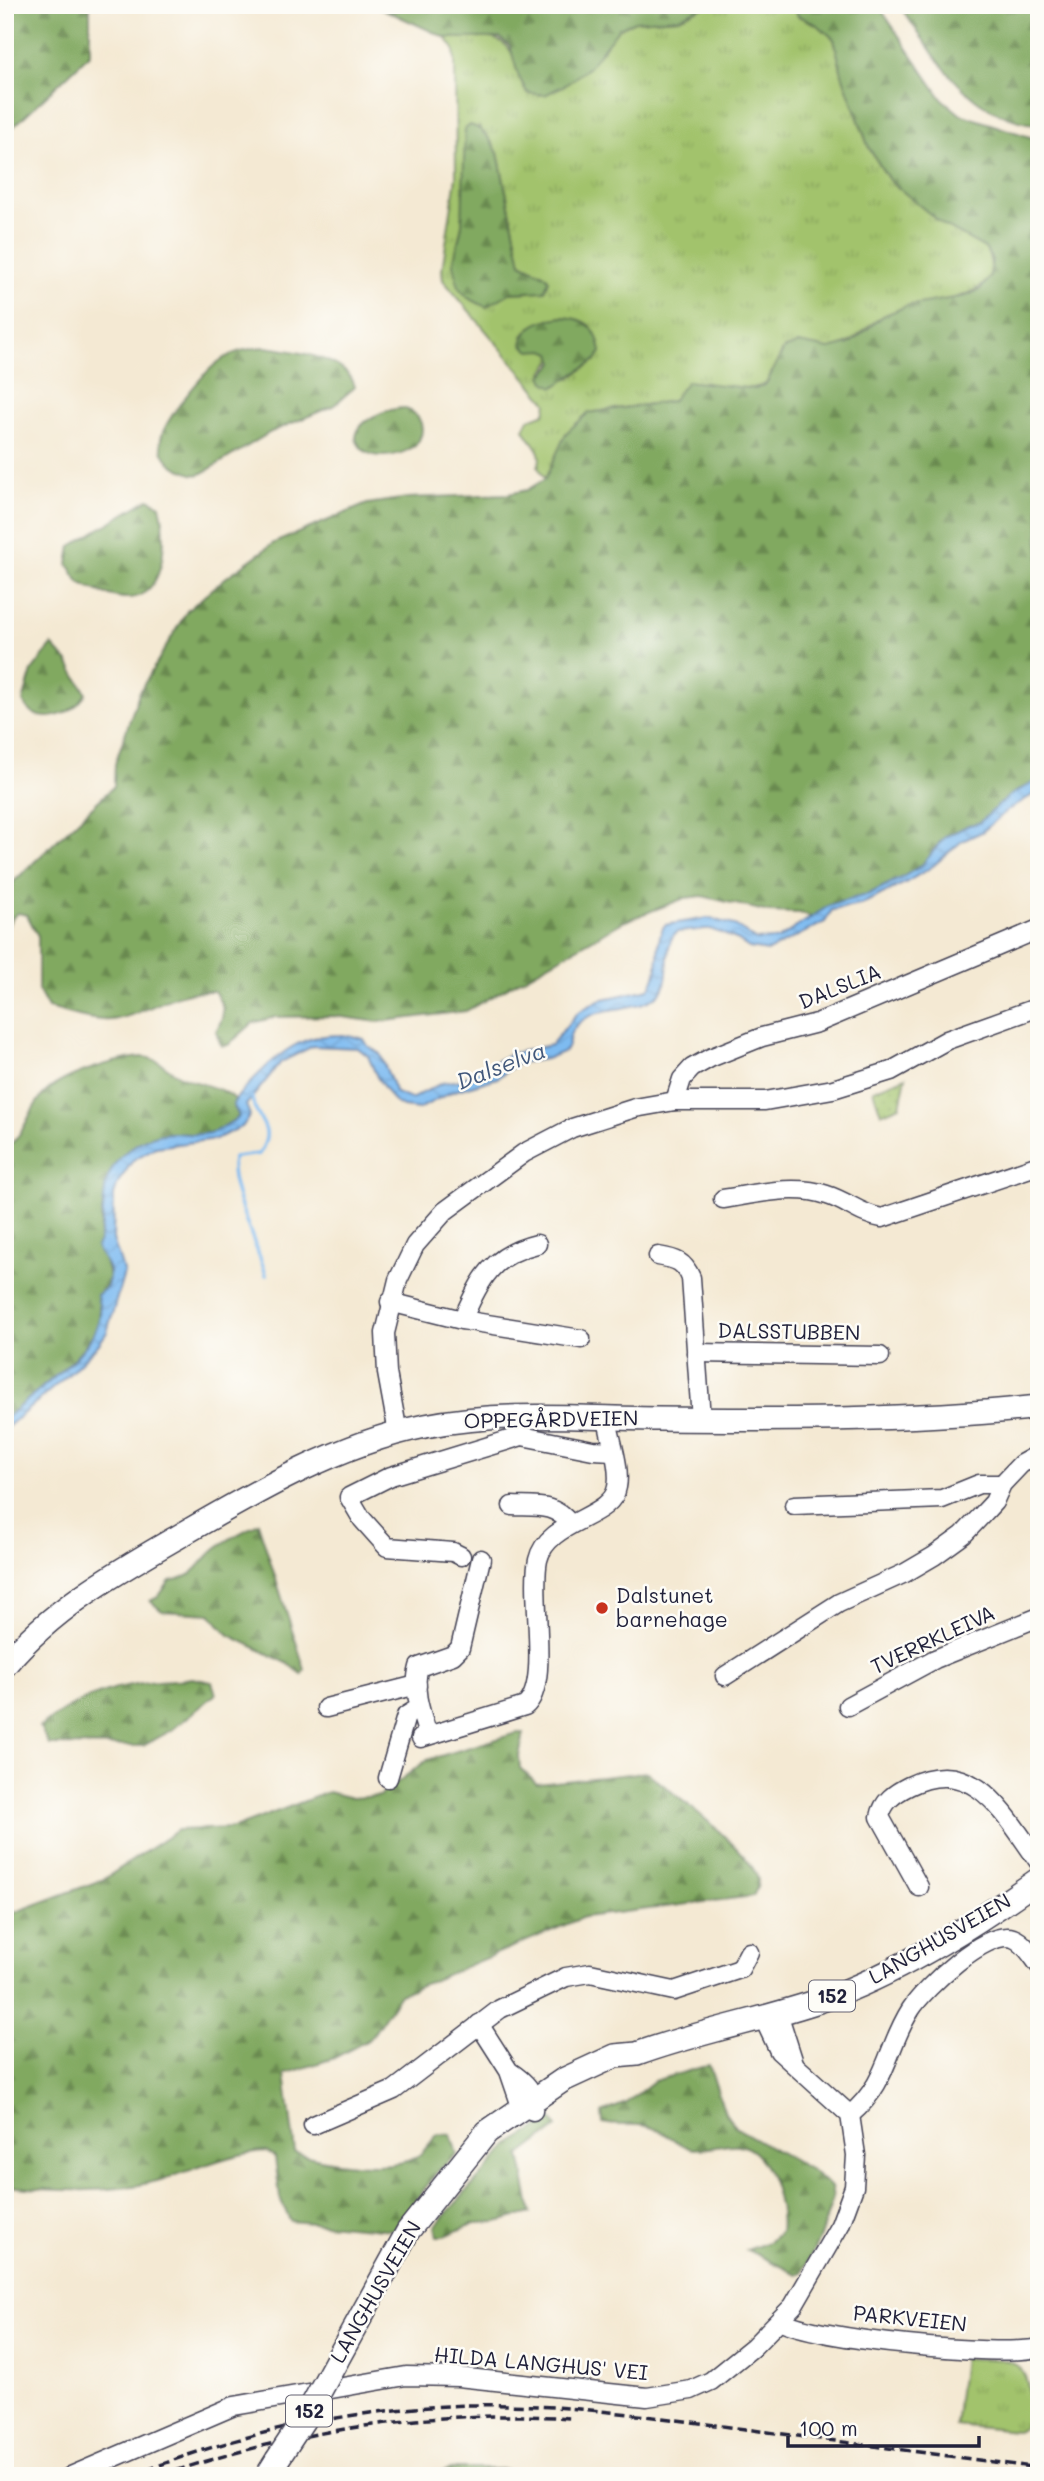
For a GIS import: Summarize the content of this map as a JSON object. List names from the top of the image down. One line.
{"streets":{"main road":["OPPEGÅRDVEIEN","LANGHUSVEIEN","152"],"street":["DALSLIA","DALSSTUBBEN","TVERRKLEIVA","PARKVEIEN","HILDA LANGHUS' VEI"]},"crossings":[["DALSSTUBBEN","OPPEGÅRDVEIEN"],["PARKVEIEN","HILDA LANGHUS' VEI"]],"water":["Dalselva"],"places":["Dalstunet barnehage"],"scale_bar":"100 m"}
